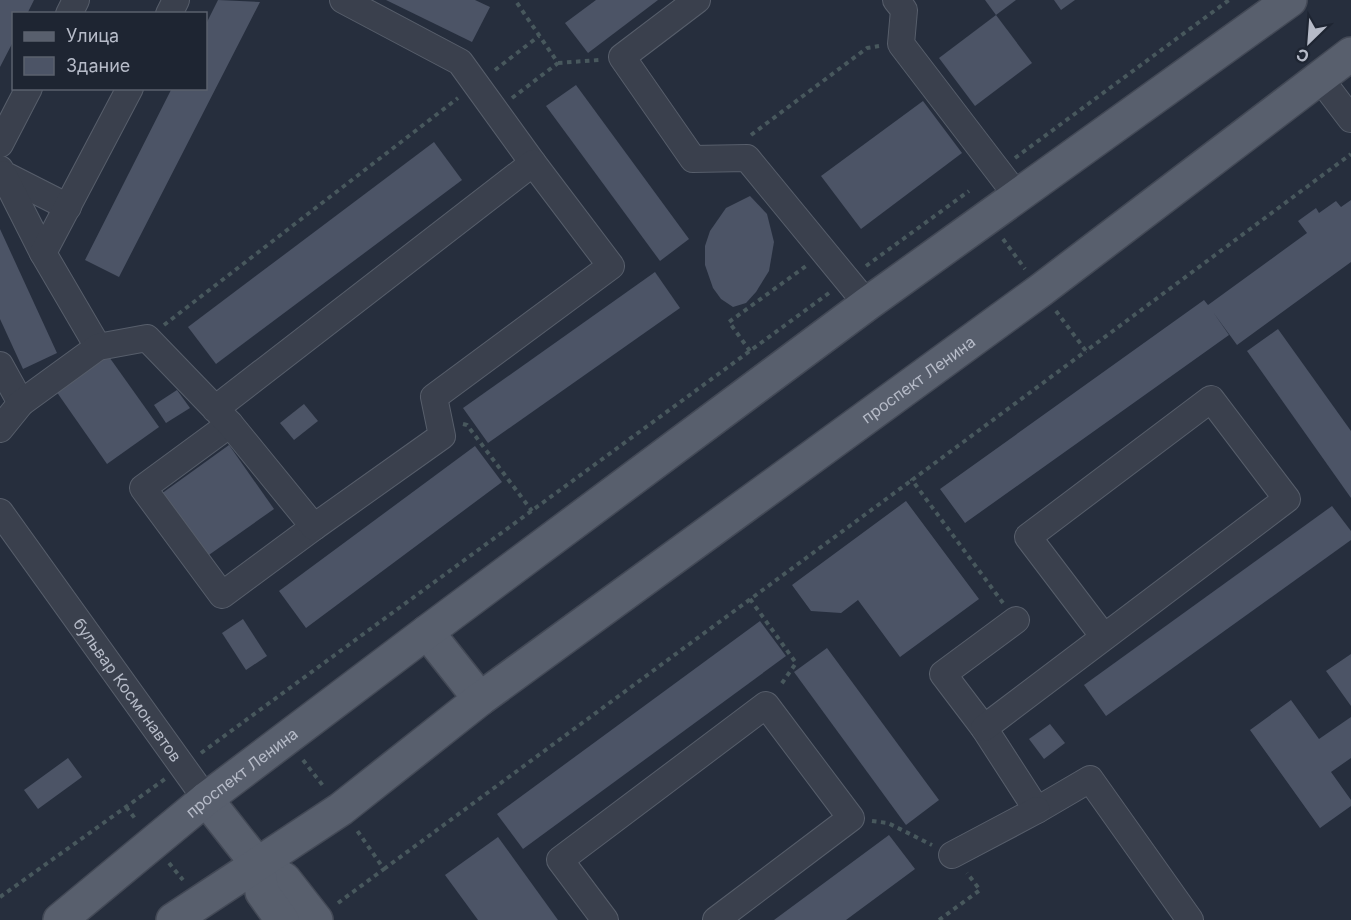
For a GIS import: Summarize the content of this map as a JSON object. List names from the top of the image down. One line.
{"streets":{"main road":["проспект Ленина","бульвар Космонавтов"]},"crossings":[["проспект Ленина","бульвар Космонавтов"]],"legend":["Улица","Здание"],"north":"bottom left"}
